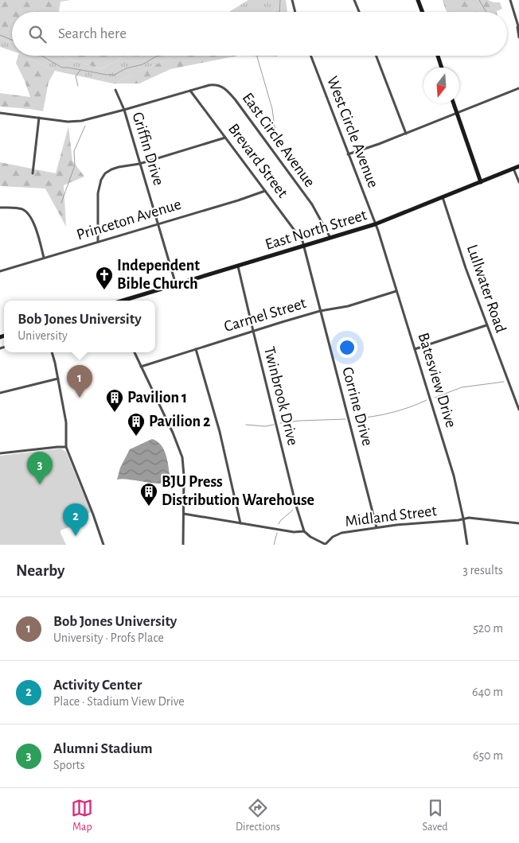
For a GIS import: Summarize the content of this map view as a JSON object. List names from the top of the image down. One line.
{"streets":{"main road":["East North Street"],"street":["West Circle Avenue","East Circle Avenue","Griffin Drive","Brevard Street","Princeton Avenue","Lullwater Road","Carmel Street","Batesview Drive","Twinbrook Drive","Corrine Drive","Midland Street"]},"crossings":[["West Circle Avenue","East North Street"],["West Circle Avenue","Batesview Drive"],["East Circle Avenue","Griffin Drive"],["East Circle Avenue","Brevard Street"],["East Circle Avenue","East North Street"],["Griffin Drive","Princeton Avenue"],["Griffin Drive","East North Street"],["Brevard Street","Princeton Avenue"],["Brevard Street","East North Street"],["Brevard Street","Corrine Drive"],["East North Street","Lullwater Road"],["East North Street","Batesview Drive"],["East North Street","Twinbrook Drive"],["East North Street","Corrine Drive"],["Carmel Street","Batesview Drive"],["Carmel Street","Twinbrook Drive"],["Carmel Street","Corrine Drive"],["Batesview Drive","Midland Street"],["Corrine Drive","Midland Street"]],"places":{"church":["Independent Bible Church"],"building":["Pavilion 1","Pavilion 2","BJU Press Distribution Warehouse"]},"north":"bottom","page":{"search":"Search here","popup":["Bob Jones University","University"],"pins":["1","3","2"],"heading":["Nearby","3 results"],"list":[{"mark":"1","name":"Bob Jones University","note":"University · Profs Place","value":"520 m"},{"mark":"2","name":"Activity Center","note":"Place · Stadium View Drive","value":"640 m"},{"mark":"3","name":"Alumni Stadium","note":"Sports","value":"650 m"}],"nav":["Map","Directions","Saved"]}}
